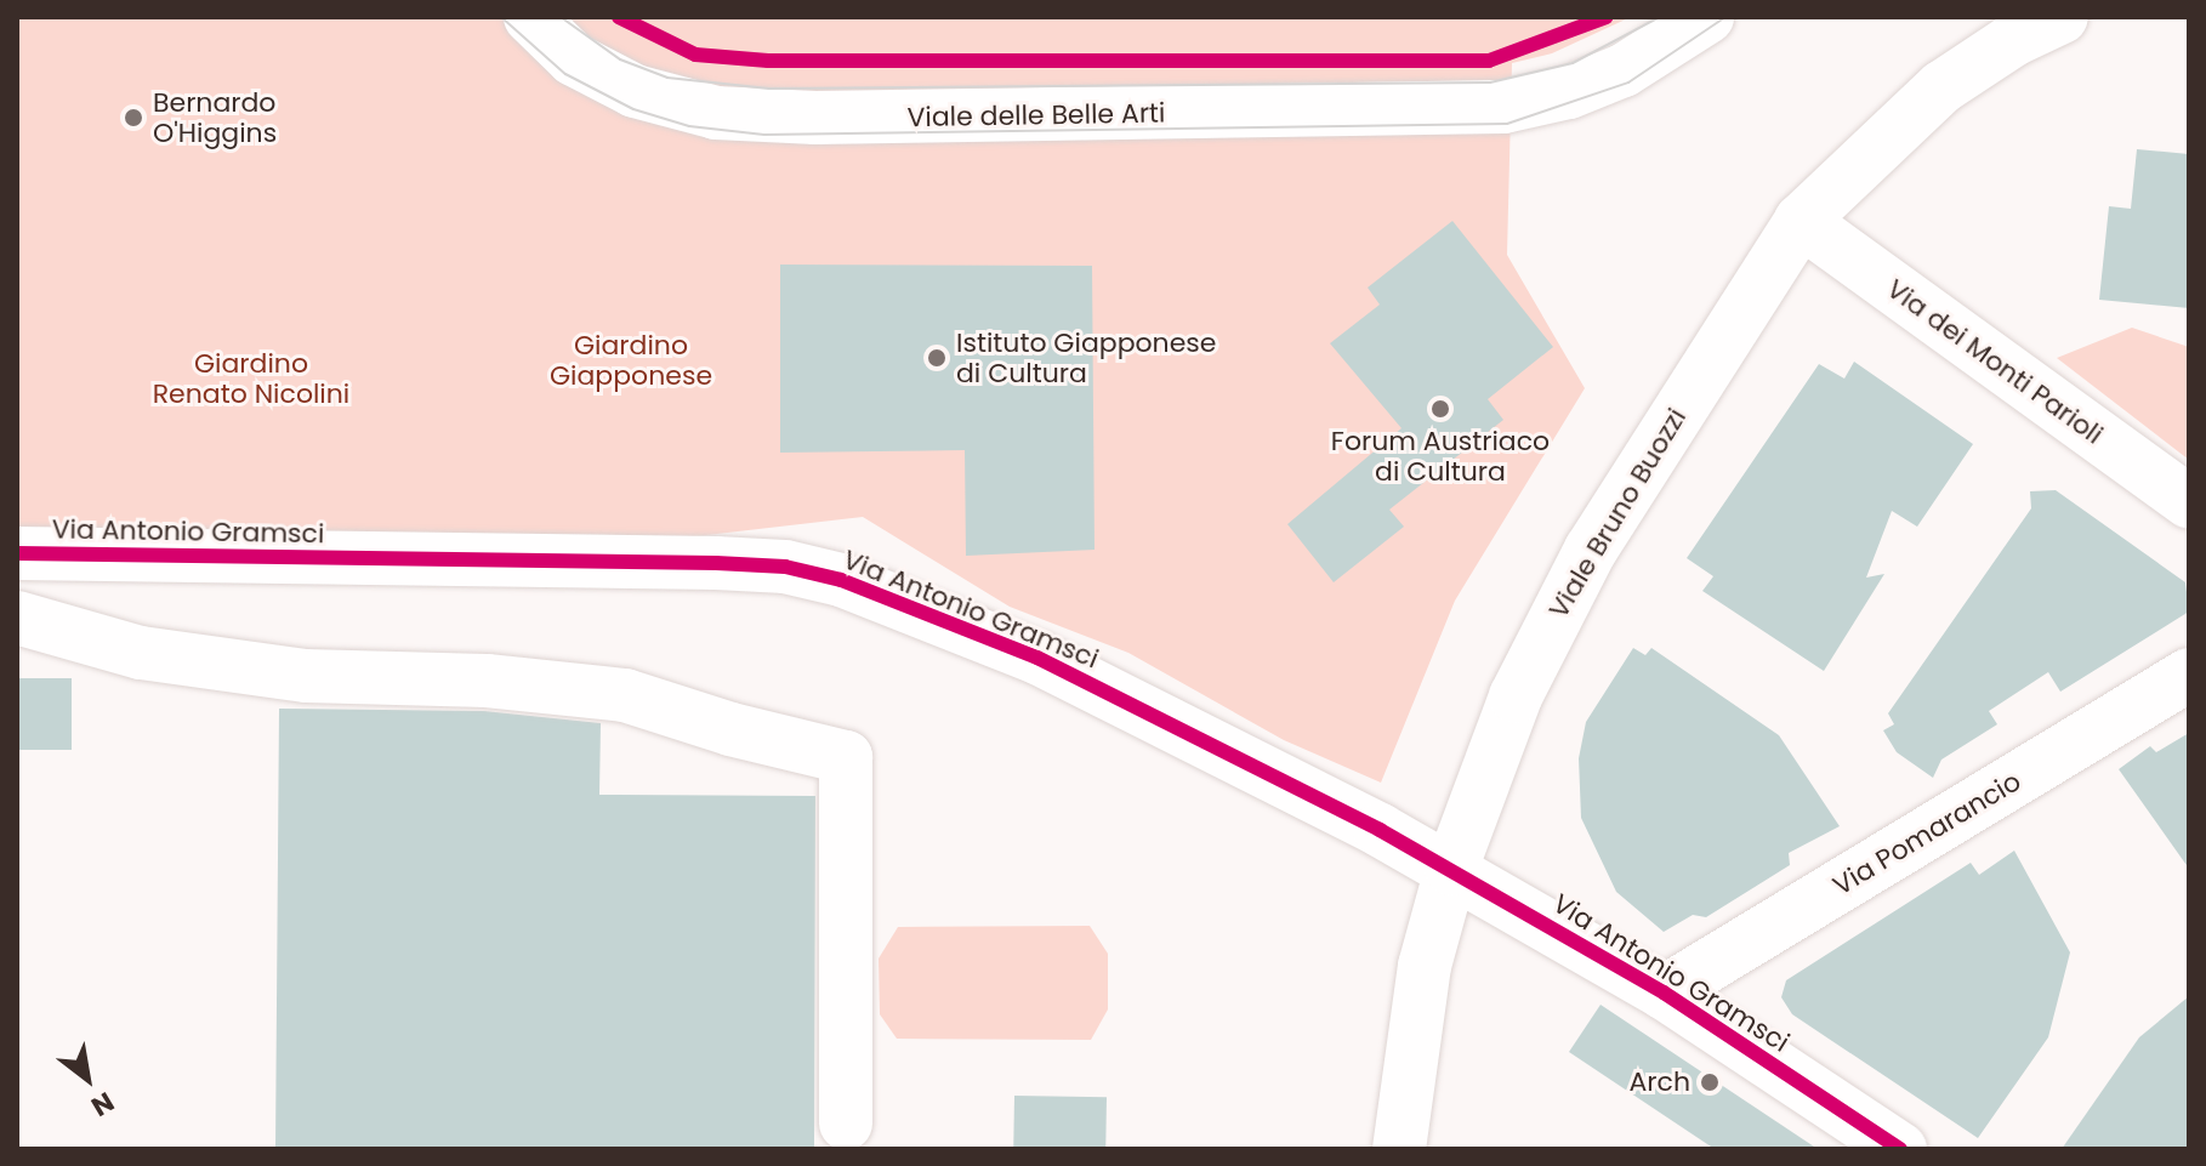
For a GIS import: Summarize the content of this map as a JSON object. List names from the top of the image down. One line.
{"streets":{"street":["Viale delle Belle Arti","Via dei Monti Parioli","Viale Bruno Buozzi","Via Antonio Gramsci","Via Pomarancio"]},"crossings":[["Via dei Monti Parioli","Viale Bruno Buozzi"],["Viale Bruno Buozzi","Via Antonio Gramsci"],["Via Antonio Gramsci","Via Pomarancio"]],"parks":["Giardino Giapponese","Giardino Renato Nicolini"],"places":["Bernardo O'Higgins","Istituto Giapponese di Cultura","Forum Austriaco di Cultura","Arch"],"north":"bottom right"}
